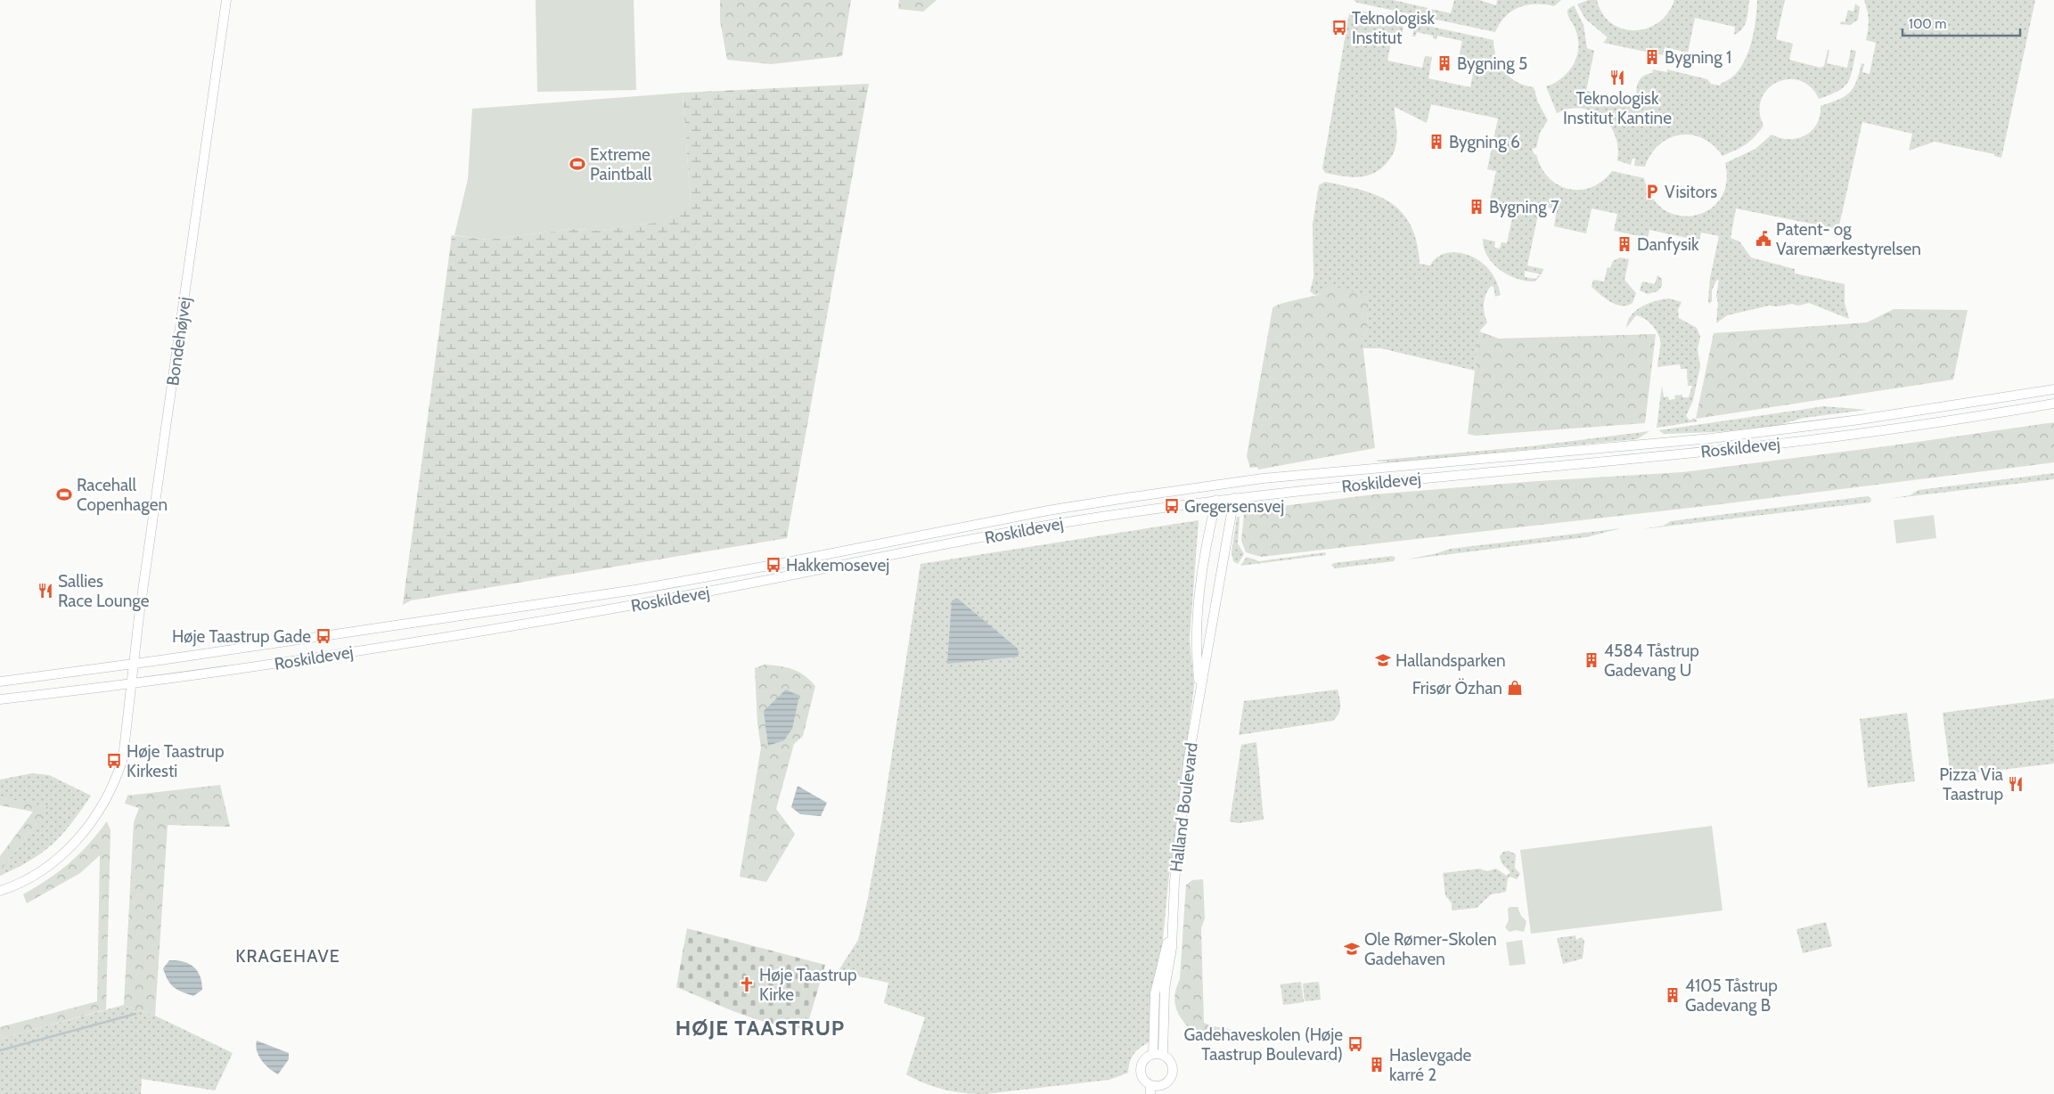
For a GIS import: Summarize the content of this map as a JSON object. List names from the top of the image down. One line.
{"streets":{"main road":["Bondehøjvej","Roskildevej","Halland Boulevard"]},"crossings":[["Bondehøjvej","Roskildevej"],["Roskildevej","Halland Boulevard"]],"districts":["KRAGEHAVE","HØJE TAASTRUP"],"places":{"bus stop":["Teknologisk Institut","Gregersensvej","Hakkemosevej","Høje Taastrup Gade","Høje Taastrup Kirkesti","Gadehaveskolen (Høje Taastrup Boulevard)"],"building":["Bygning 1","Bygning 5","Bygning 6","Bygning 7","Danfysik","4584 Tåstrup Gadevang U","4105 Tåstrup Gadevang B","Haslevgade karré 2"],"restaurant":["Teknologisk Institut Kantine","Sallies Race Lounge","Pizza Via Taastrup"],"sports":["Extreme Paintball","Racehall Copenhagen"],"parking":["Visitors"],"public building":["Patent- og Varemærkestyrelsen"],"school or university":["Hallandsparken","Ole Rømer-Skolen Gadehaven"],"shop":["Frisør Özhan"],"church":["Høje Taastrup Kirke"]},"scale_bar":"100 m"}
